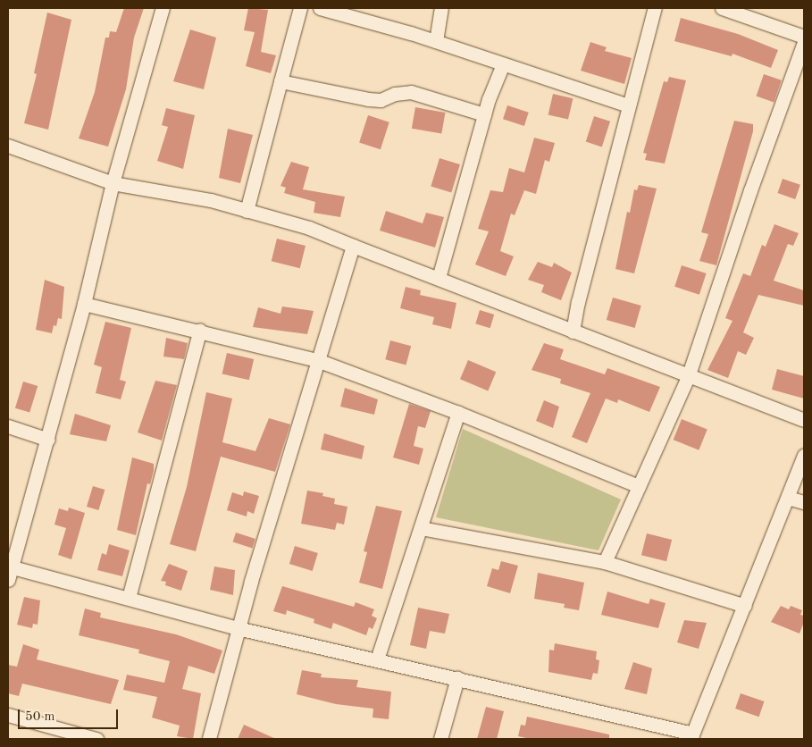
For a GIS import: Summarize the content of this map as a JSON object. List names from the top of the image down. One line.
{"scale_bar":"50 m"}
